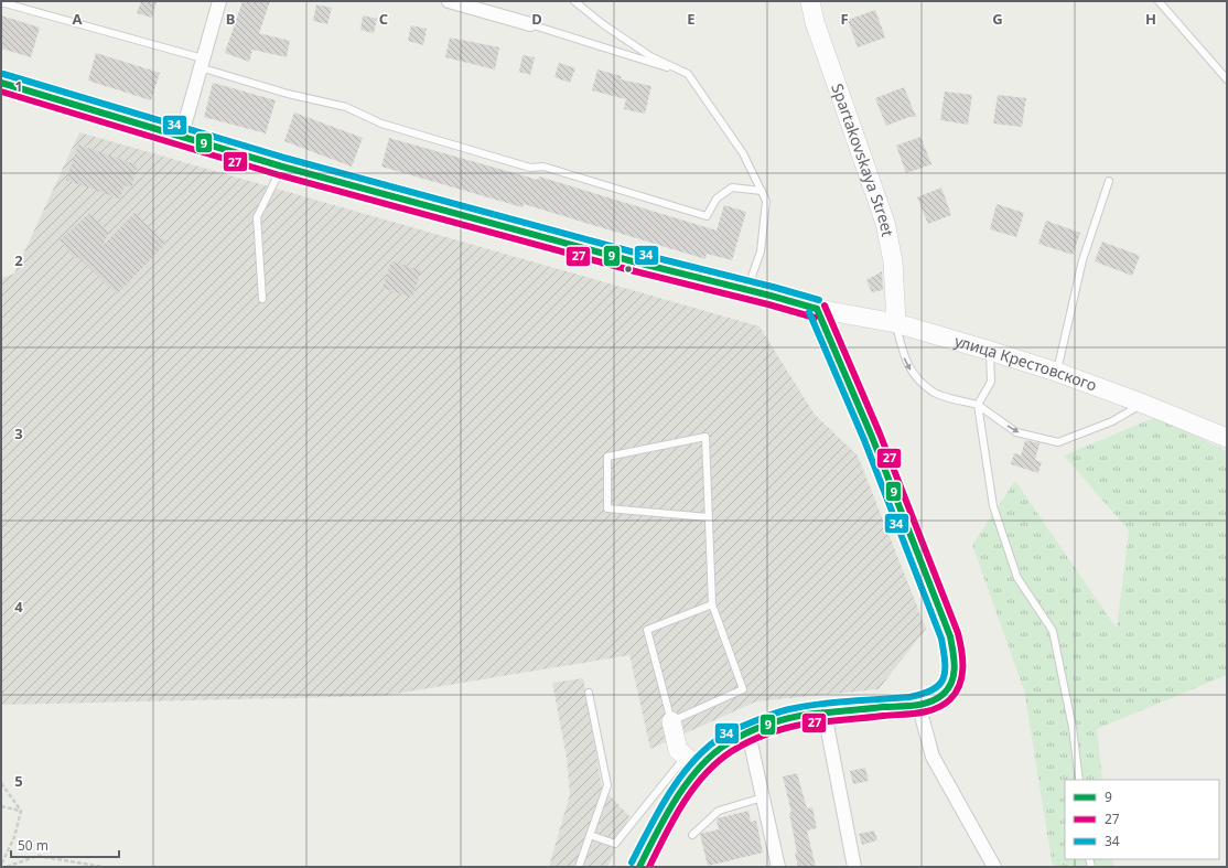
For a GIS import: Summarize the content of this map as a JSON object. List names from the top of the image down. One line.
{"streets":{"main road":["Spartakovskaya Street","улица Крестовского"]},"crossings":[["Spartakovskaya Street","улица Крестовского"]],"lines":["transit line 34","transit line 9","transit line 27"],"legend":["9","27","34"],"scale_bar":"50 m","grid":{"columns":["A","B","C","D","E","F","G","H"],"rows":["1","2","3","4","5"]}}
